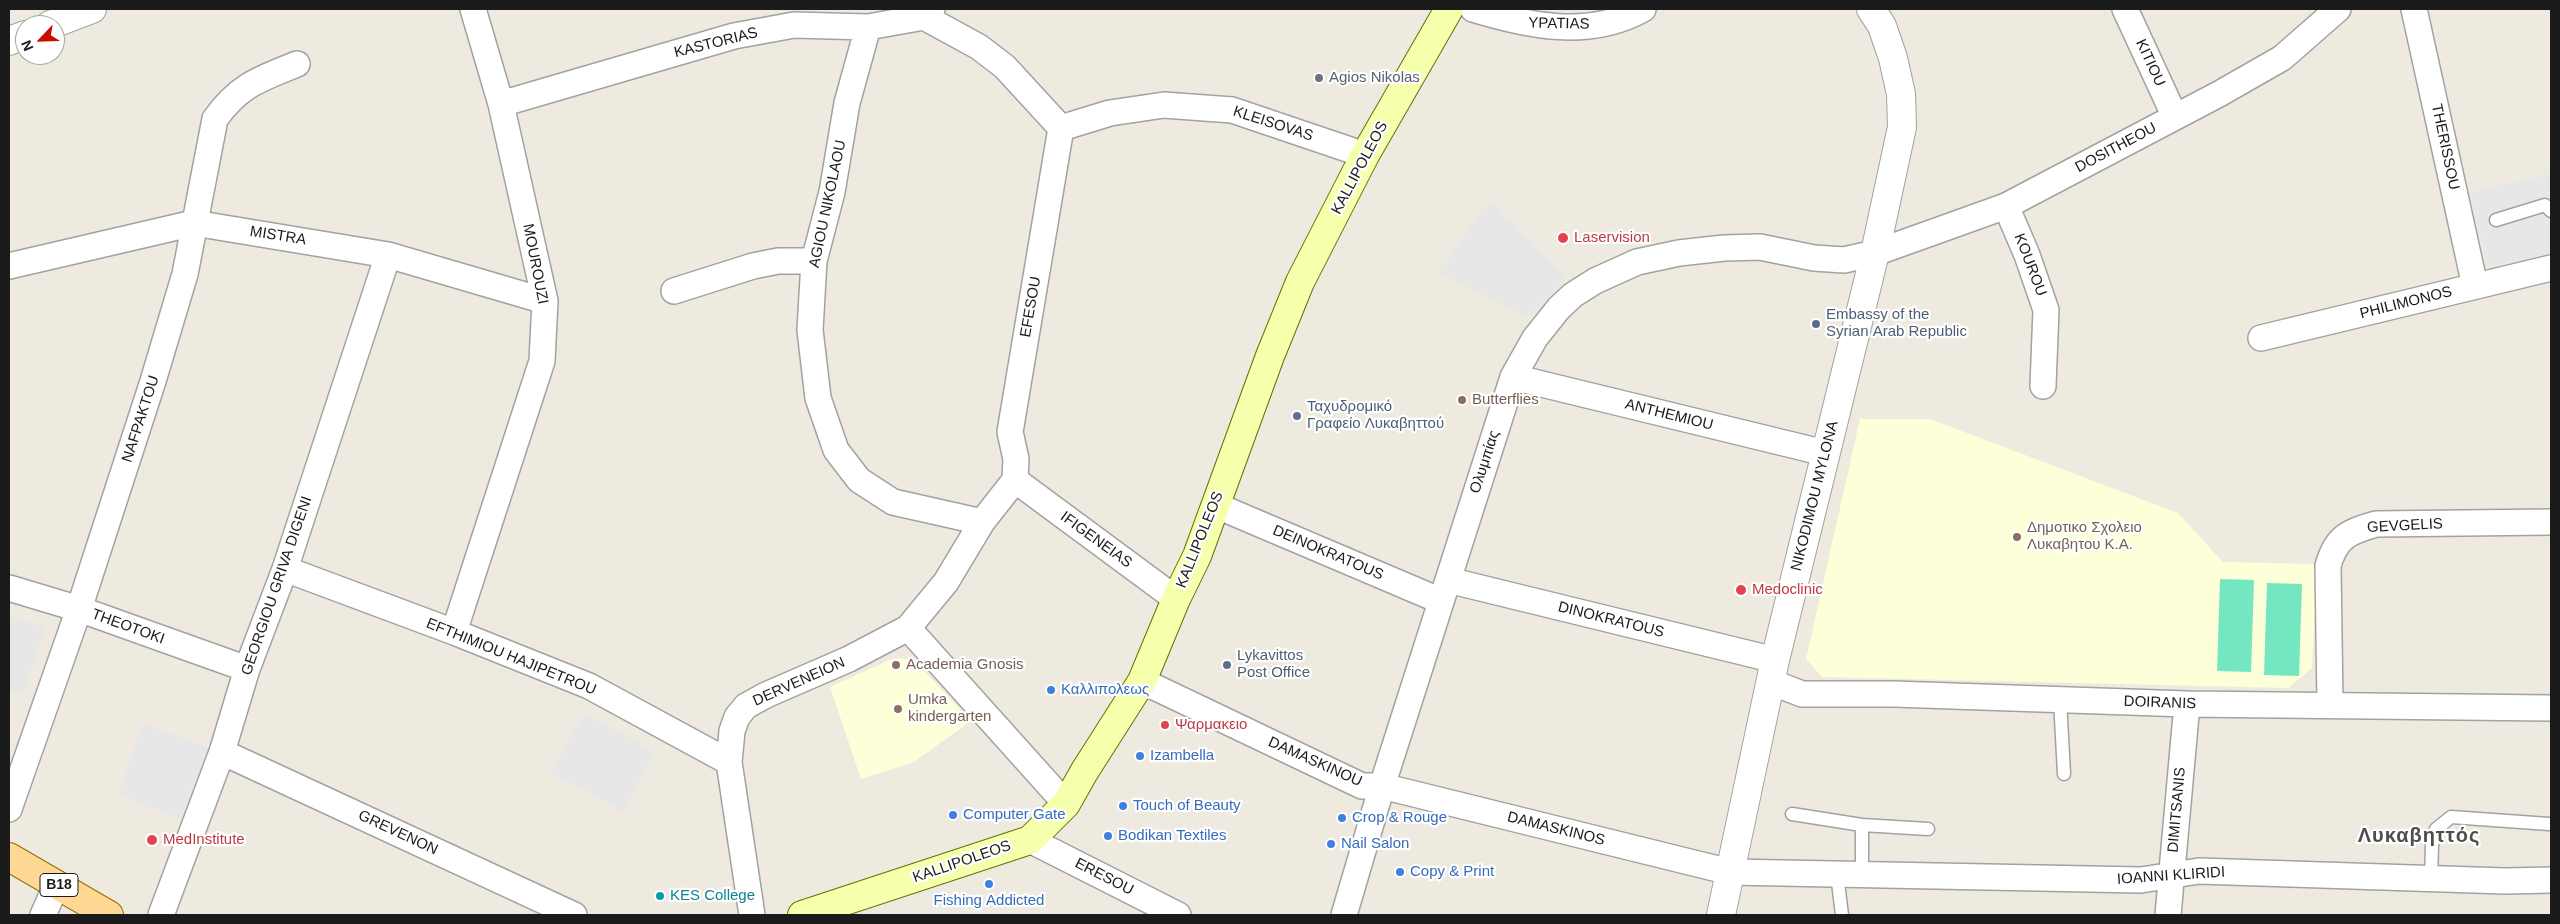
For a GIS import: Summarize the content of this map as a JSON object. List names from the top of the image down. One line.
{"streets":{"main road":["KALLIPOLEOS","B18"],"street":["YPATIAS","KASTORIAS","KITIOU","KLEISOVAS","THERISSOU","DOSITHEOU","AGIOU NIKOLAOU","MISTRA","MOUROUZI","KOUROU","PHILIMONOS","EFESOU","ANTHEMIOU","NAFPAKTOU","Ολυμπίας","NIKODIMOU MYLONA","GEVGELIS","IFIGENEIAS","DEINOKRATOUS","GEORGIOU GRIVA DIGENI","DINOKRATOUS","THEOTOKI","EFTHIMIOU HAJIPETROU","DERVENEION","DOIRANIS","DAMASKINOU","DIMITSANIS","DAMASKINOS","GREVENON","IOANNI KLIRIDI","ERESOU"]},"crossings":[["KASTORIAS","AGIOU NIKOLAOU"],["KASTORIAS","MOUROUZI"],["KITIOU","DOSITHEOU"],["KLEISOVAS","KALLIPOLEOS"],["KLEISOVAS","EFESOU"],["THERISSOU","PHILIMONOS"],["DOSITHEOU","KOUROU"],["DOSITHEOU","Ολυμπίας"],["DOSITHEOU","NIKODIMOU MYLONA"],["KALLIPOLEOS","IFIGENEIAS"],["KALLIPOLEOS","DEINOKRATOUS"],["KALLIPOLEOS","DAMASKINOU"],["KALLIPOLEOS","ERESOU"],["MISTRA","MOUROUZI"],["MISTRA","NAFPAKTOU"],["MISTRA","GEORGIOU GRIVA DIGENI"],["MOUROUZI","EFTHIMIOU HAJIPETROU"],["EFESOU","IFIGENEIAS"],["ANTHEMIOU","Ολυμπίας"],["ANTHEMIOU","NIKODIMOU MYLONA"],["NAFPAKTOU","THEOTOKI"],["Ολυμπίας","NIKODIMOU MYLONA"],["Ολυμπίας","DEINOKRATOUS"],["Ολυμπίας","DINOKRATOUS"],["Ολυμπίας","DAMASKINOU"],["Ολυμπίας","DAMASKINOS"],["NIKODIMOU MYLONA","DINOKRATOUS"],["NIKODIMOU MYLONA","DOIRANIS"],["NIKODIMOU MYLONA","DAMASKINOS"],["NIKODIMOU MYLONA","IOANNI KLIRIDI"],["GEVGELIS","DOIRANIS"],["DEINOKRATOUS","DINOKRATOUS"],["GEORGIOU GRIVA DIGENI","THEOTOKI"],["GEORGIOU GRIVA DIGENI","EFTHIMIOU HAJIPETROU"],["GEORGIOU GRIVA DIGENI","GREVENON"],["DINOKRATOUS","DOIRANIS"],["EFTHIMIOU HAJIPETROU","DERVENEION"],["DOIRANIS","DIMITSANIS"],["DAMASKINOU","DAMASKINOS"],["DIMITSANIS","IOANNI KLIRIDI"],["DAMASKINOS","IOANNI KLIRIDI"]],"districts":["Λυκαβηττός"],"places":["Agios Nikolas","Laservision","Embassy of the Syrian Arab Republic","Butterflies","Ταχυδρομικό Γραφείο Λυκαβηττού","Δημοτικο Σχολειο Λυκαβητου Κ.Α.","Medoclinic","Academia Gnosis","Lykavittos Post Office","Καλλιπολεως","Umka kindergarten","Ψαρμακειο","Izambella","Touch of Beauty","Computer Gate","Crop & Rouge","Bodikan Textiles","MedInstitute","Nail Salon","Copy & Print","Fishing Addicted","KES College"],"north":"bottom left"}
